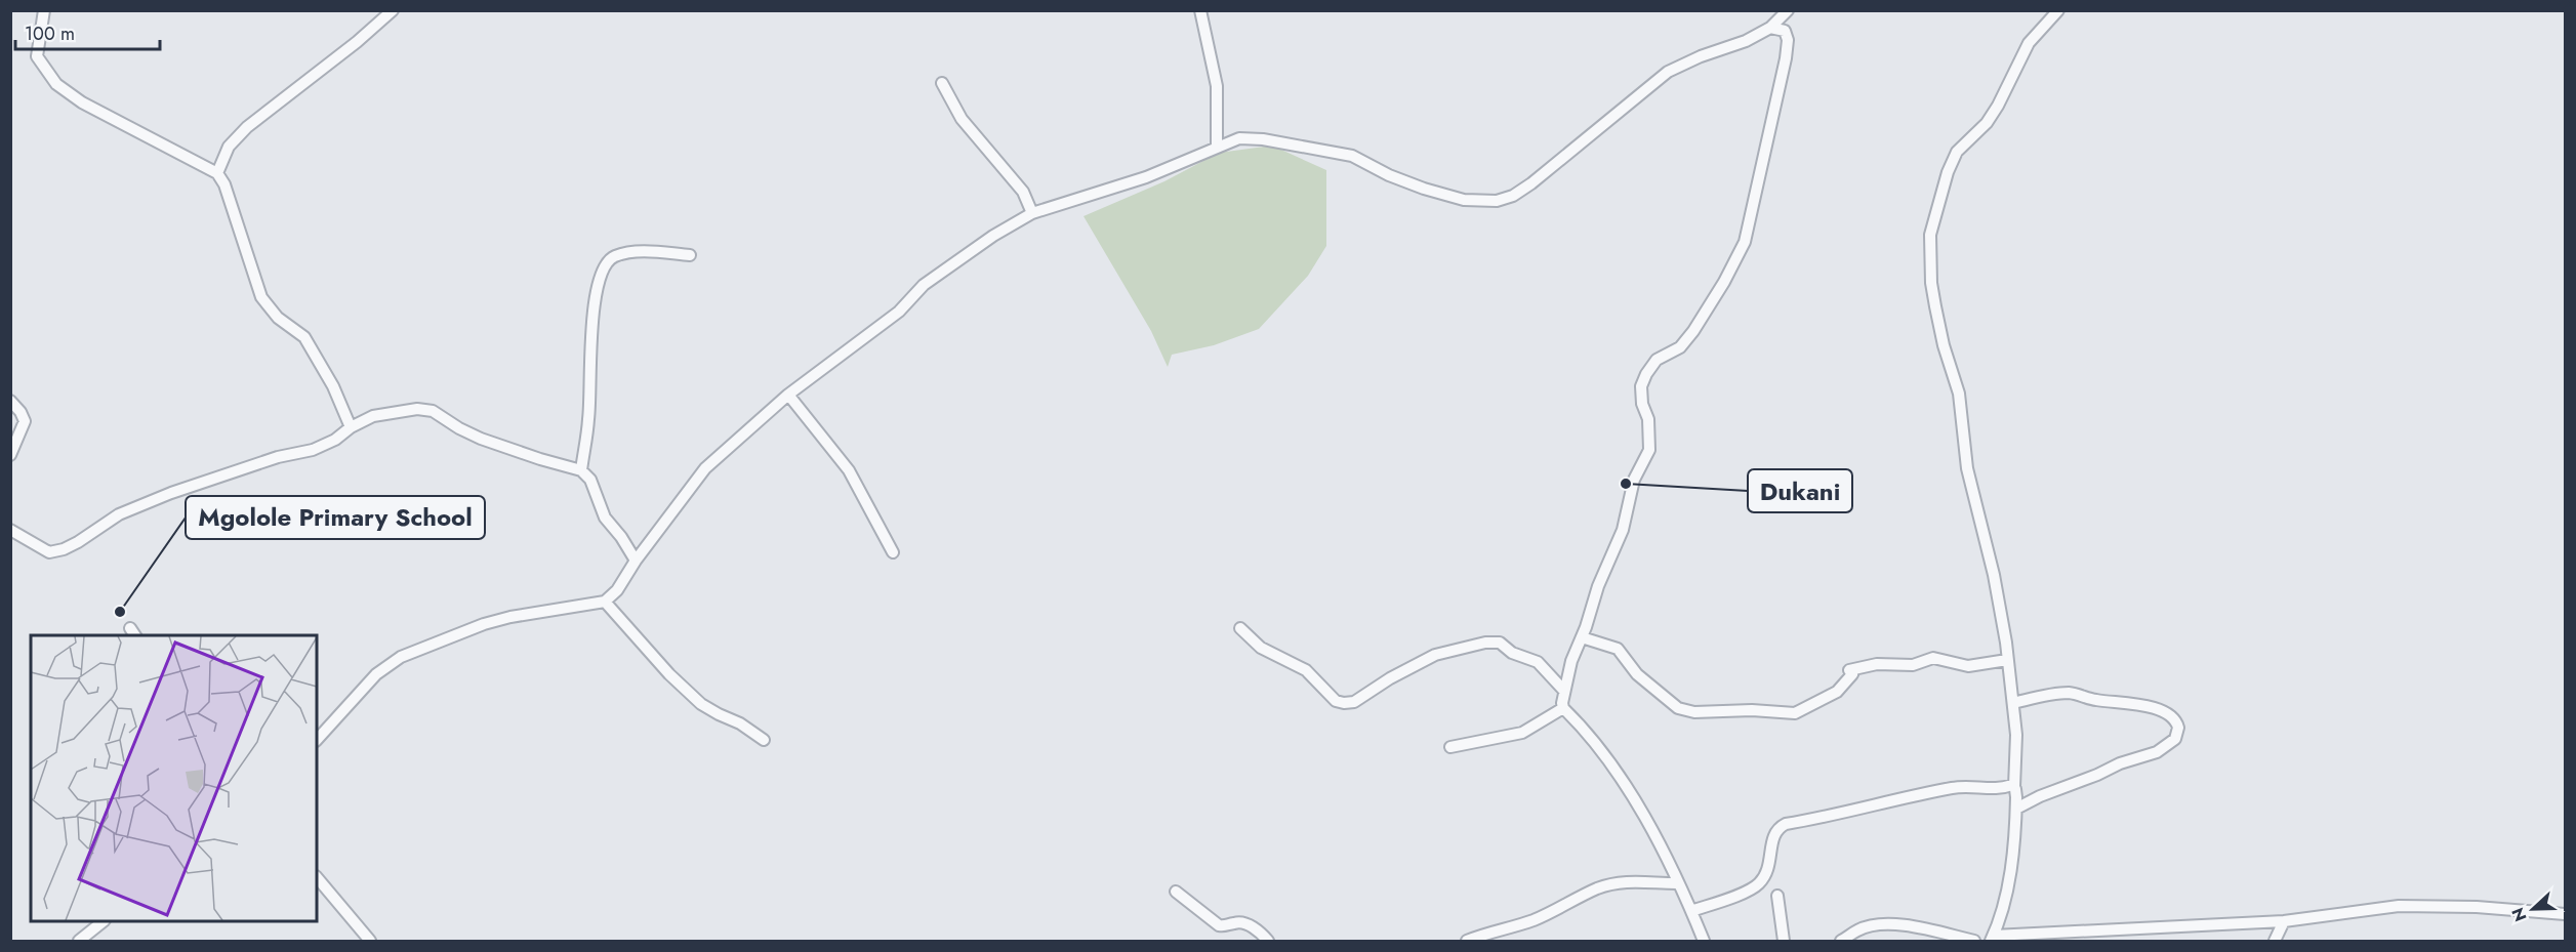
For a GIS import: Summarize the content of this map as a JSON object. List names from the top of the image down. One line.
{"places":["Dukani","Mgolole Primary School"],"scale_bar":"100 m","north":"left"}
